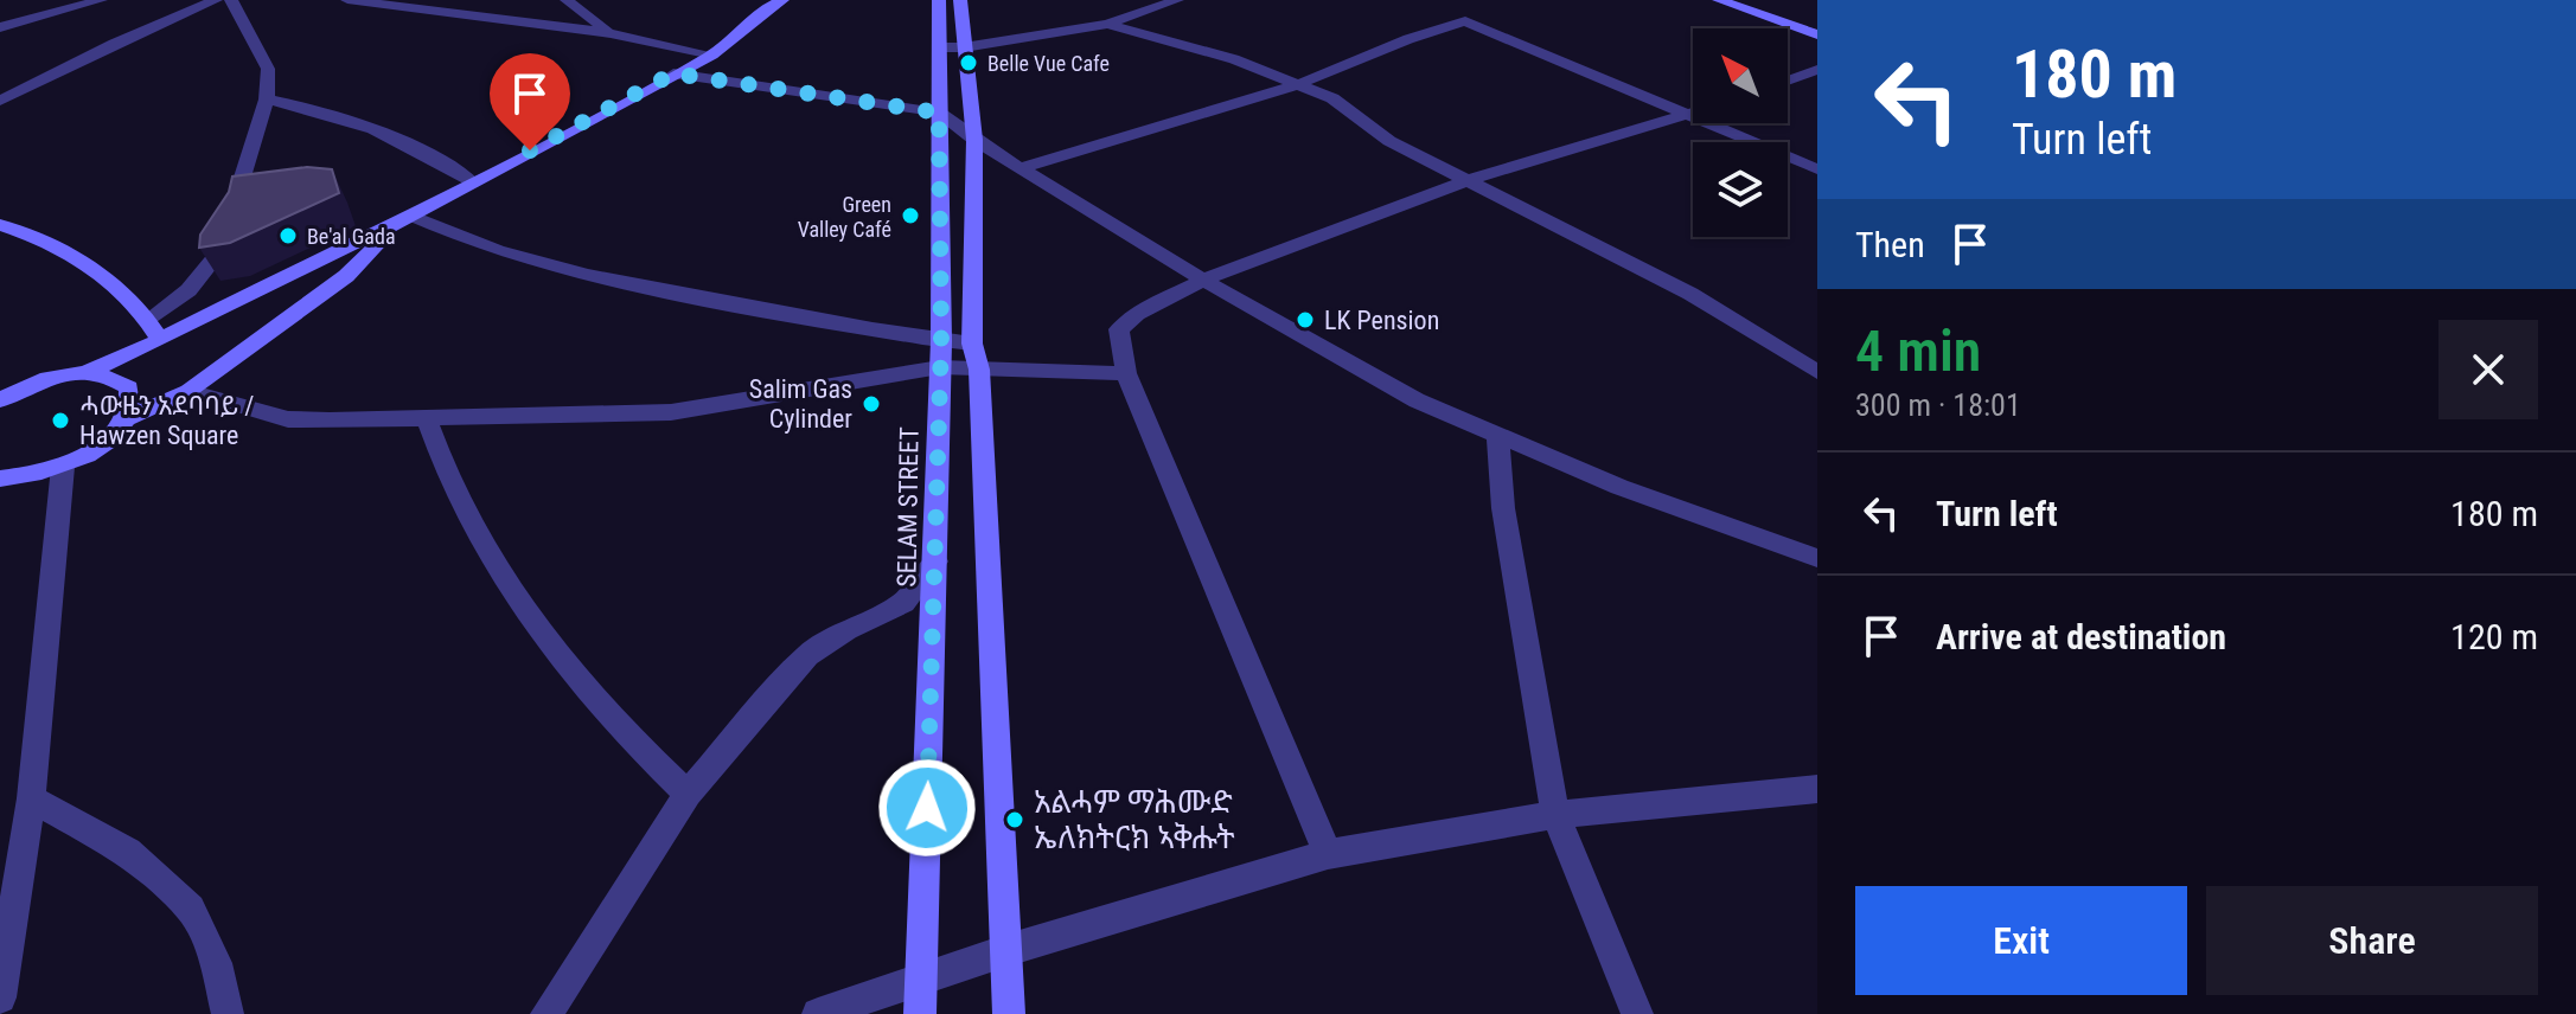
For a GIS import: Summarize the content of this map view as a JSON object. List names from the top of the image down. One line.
{"streets":{"street":["SELAM STREET"]},"places":["Belle Vue Cafe","Green Valley Café","Be'al Gada","LK Pension","Salim Gas Cylinder","ሓውዜን አደባባይ / Hawzen Square","አልሓም ማሕሙድ ኤለክትርክ ኣቅሑት"],"north":"top left","page":{"turn":["180 m","Turn left"],"then":"Then","heading":["4 min","300 m · 18:01"],"list":[{"name":"Turn left","value":"180 m"},{"name":"Arrive at destination","value":"120 m"}],"buttons":["Exit","Share"]}}
